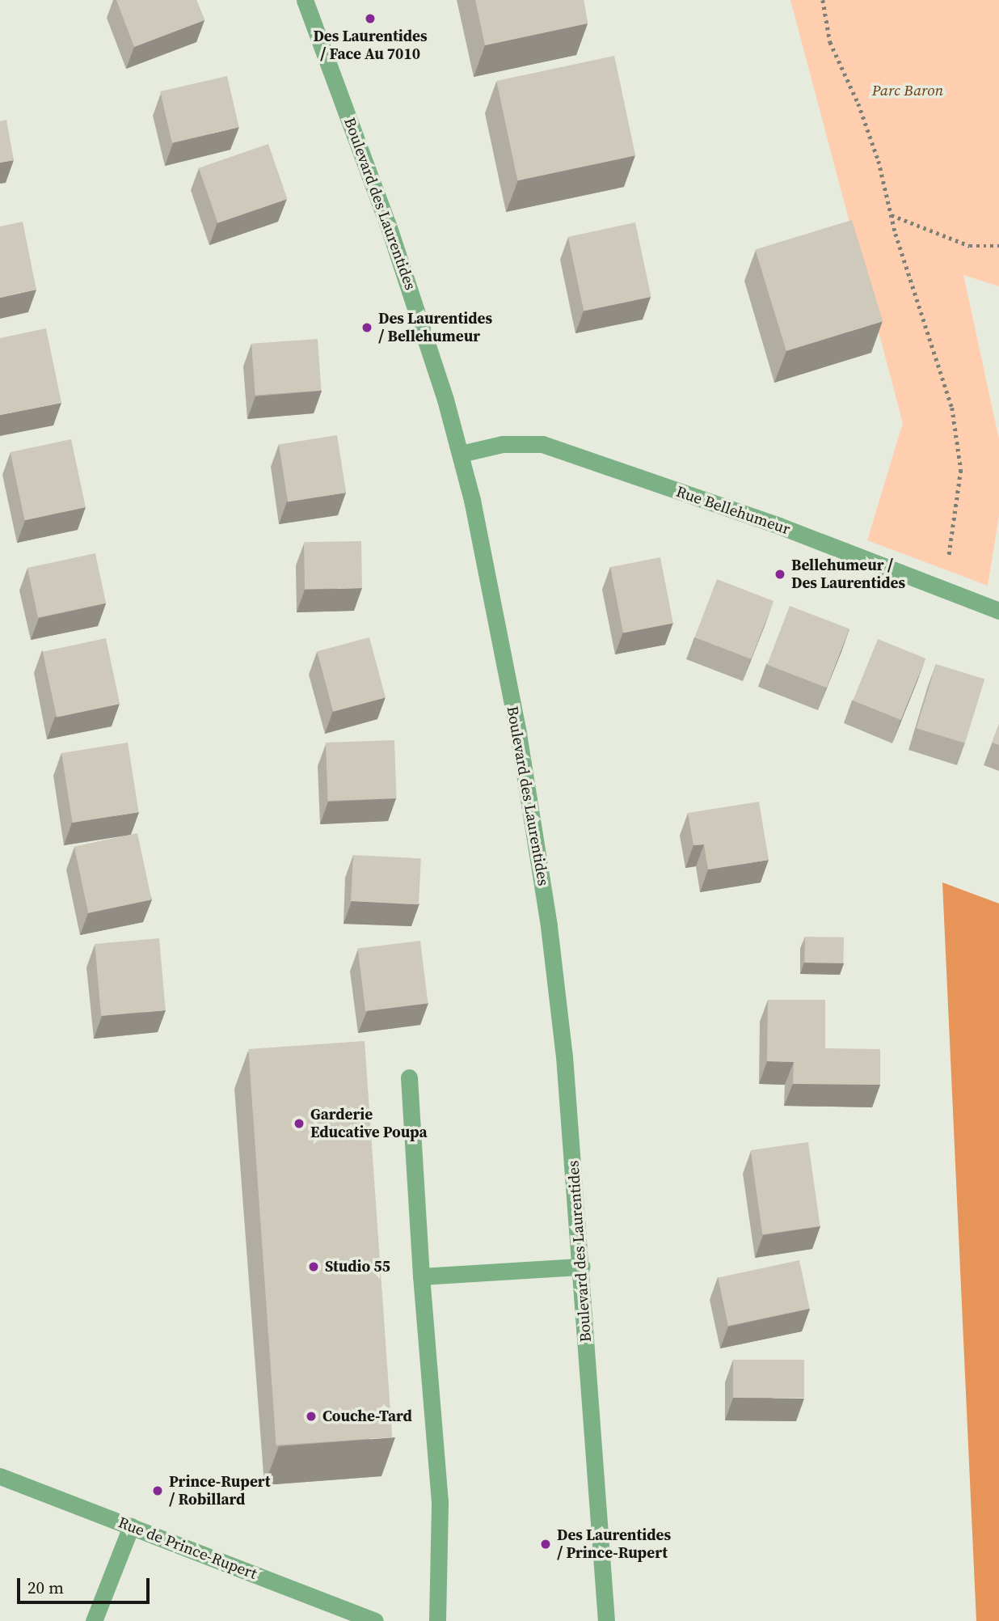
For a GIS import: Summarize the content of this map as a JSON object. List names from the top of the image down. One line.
{"streets":{"street":["Boulevard des Laurentides","Rue Bellehumeur","Rue de Prince-Rupert"]},"crossings":[["Boulevard des Laurentides","Rue Bellehumeur"]],"parks":["Parc Baron"],"places":["Des Laurentides / Face Au 7010","Des Laurentides / Bellehumeur","Bellehumeur / Des Laurentides","Garderie Educative Poupa","Studio 55","Couche-Tard","Prince-Rupert / Robillard","Des Laurentides / Prince-Rupert"],"scale_bar":"20 m"}
